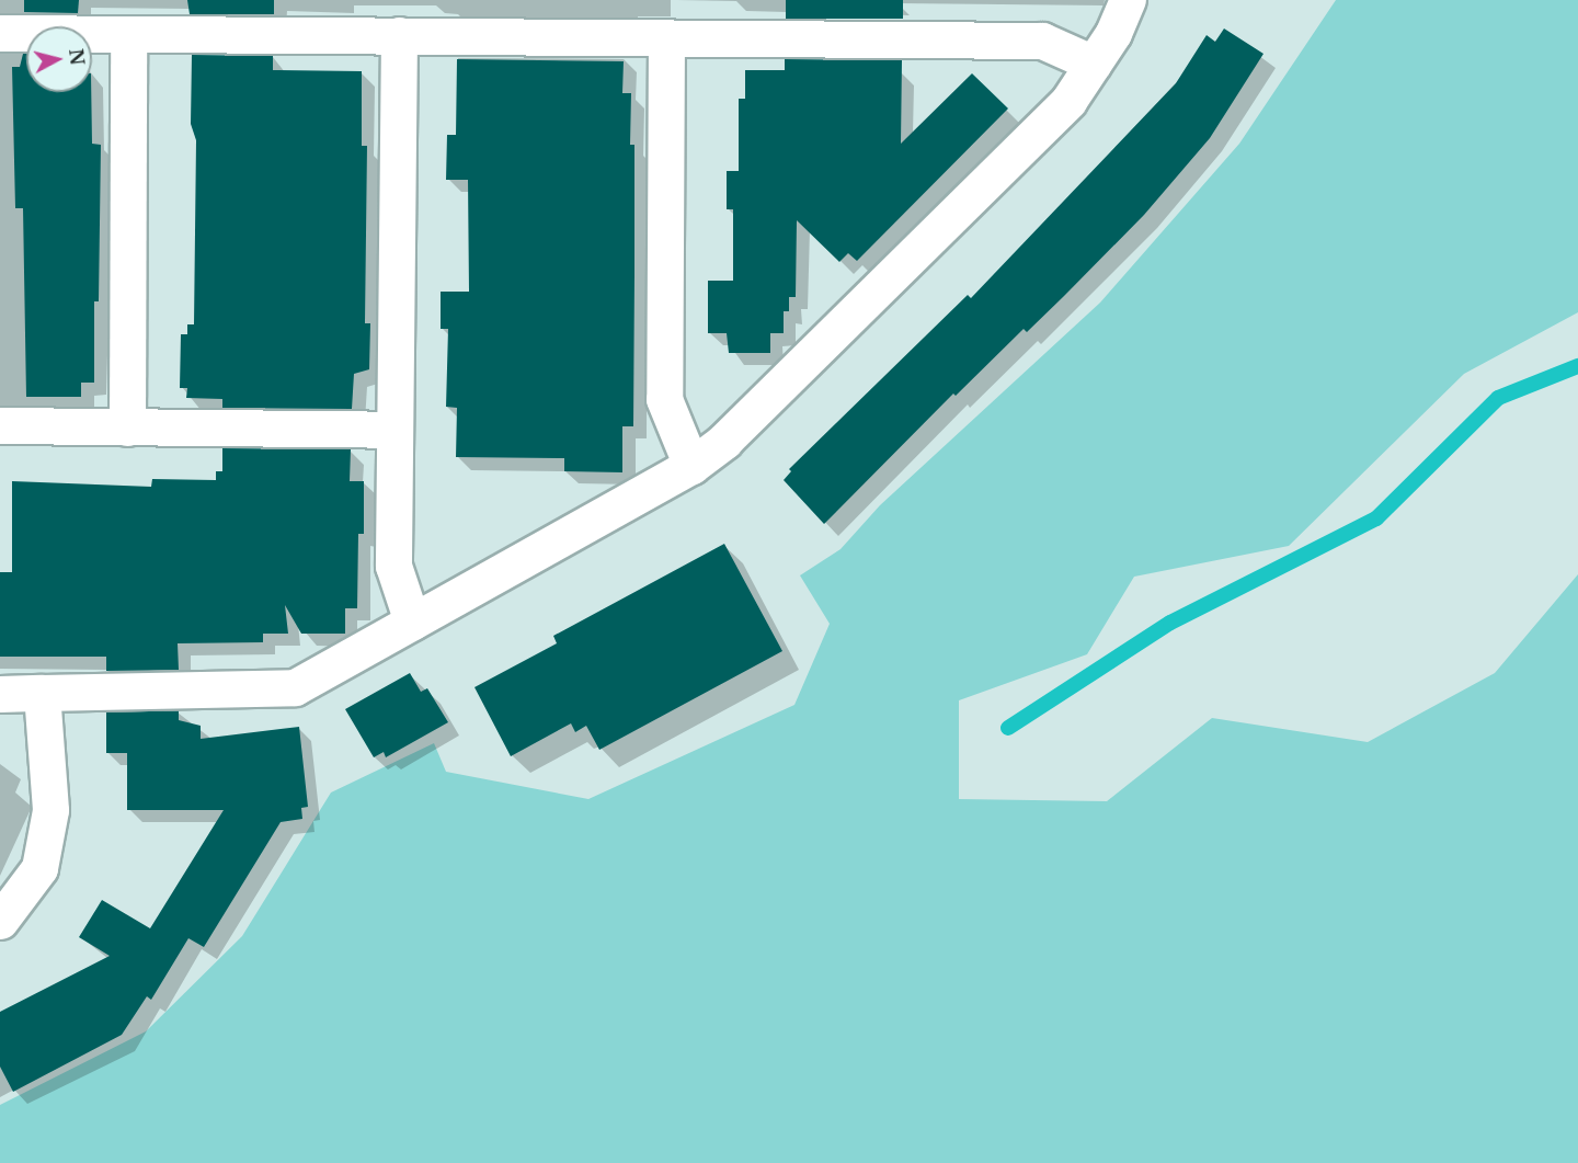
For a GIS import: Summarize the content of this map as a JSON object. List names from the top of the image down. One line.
{"north":"right"}
